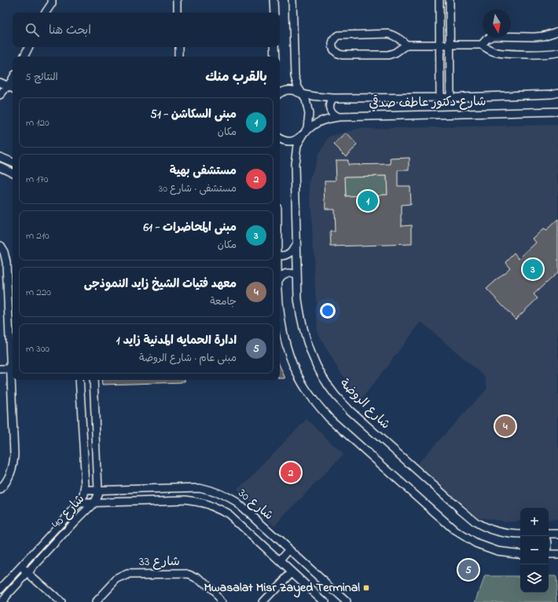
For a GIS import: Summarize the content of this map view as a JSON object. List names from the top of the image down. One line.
{"streets":{"street":["شارع دكتور عاطف صدقي","شارع الروضة","شارع 30","شارع 40","شارع 33"]},"crossings":[["شارع دكتور عاطف صدقي","شارع الروضة"],["شارع 30","شارع 40"]],"places":{"transit":["Mwasalat Misr Zayed Terminal"]},"north":"bottom","page":{"search":"ابحث هنا","heading":["بالقرب منك","النتائج: 5"],"list":[{"mark":"1","name":"مبنى السكاشن - 51","note":"مكان","value":"120 m"},{"mark":"2","name":"مستشفى بهية","note":"مستشفى · شارع 30","value":"170 m"},{"mark":"3","name":"مبنى المحاضرات - 61","note":"مكان","value":"210 m"},{"mark":"4","name":"معهد فتيات الشيخ زايد النموذجى","note":"جامعة","value":"220 m"},{"mark":"5","name":"ادارة الحمايه المدنية زايد 1","note":"مبنى عام · شارع الروضة","value":"300 m"}],"pins":["1","3","4","2","5"],"map_buttons":["+","−"]}}
